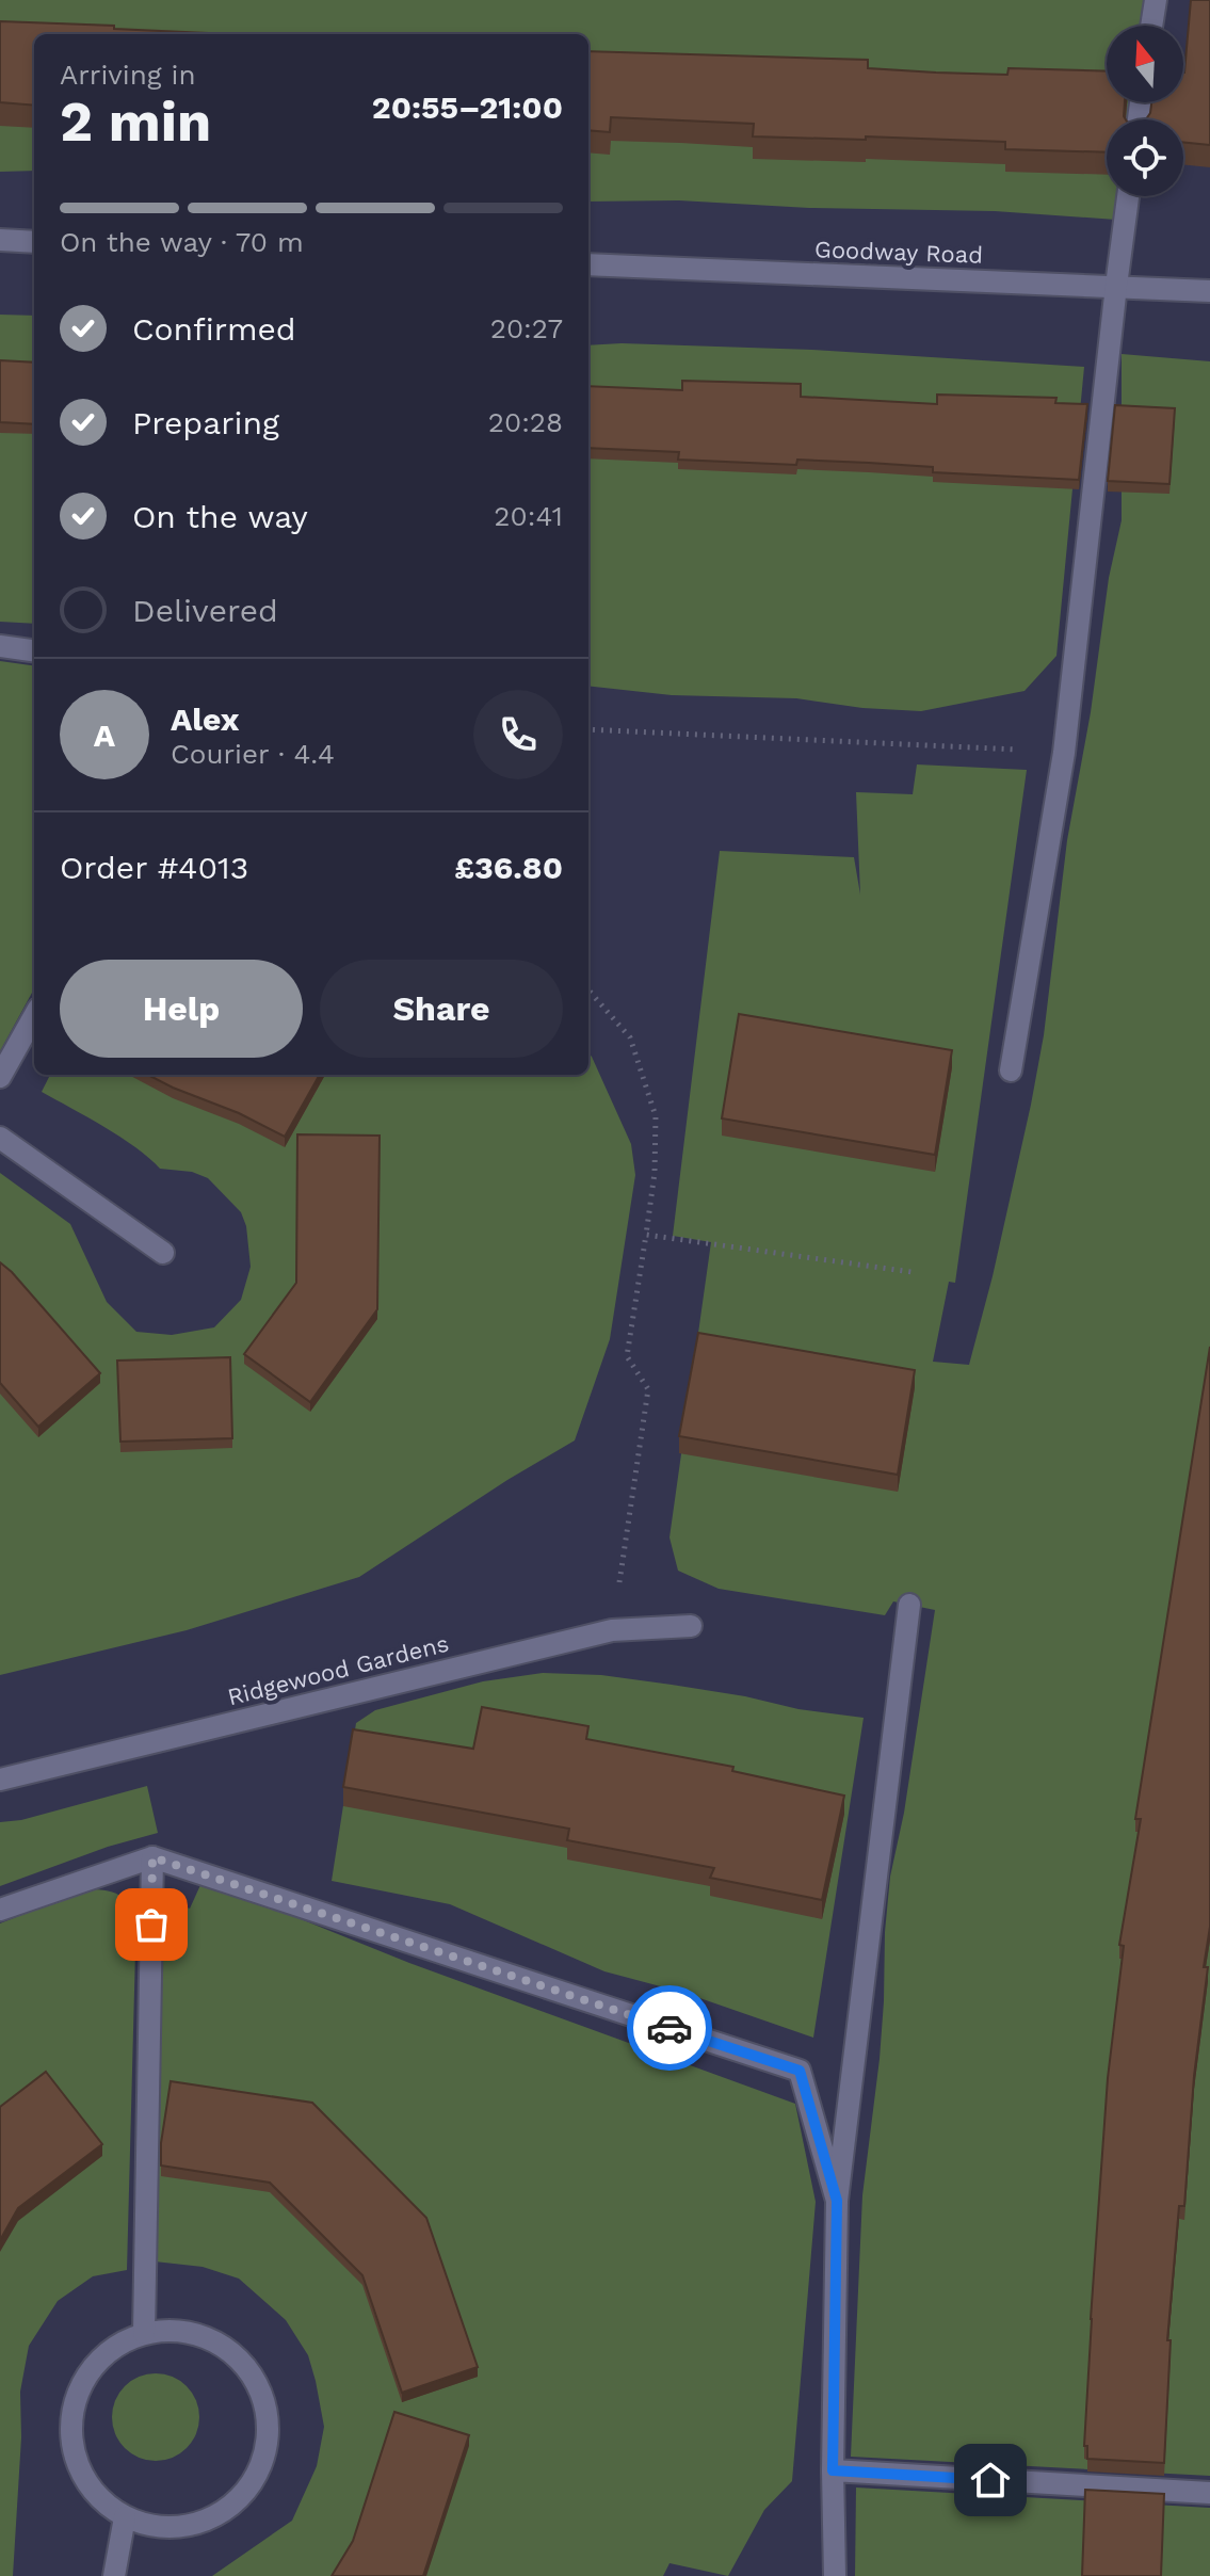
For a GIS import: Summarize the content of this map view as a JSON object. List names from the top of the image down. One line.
{"streets":{"street":["Goodway Road","Ridgewood Gardens"]},"north":"top","page":{"heading":["2 min","Arriving in","20:55–21:00"],"panel":["Alex","Courier · 4.4","Order #4013","£36.80"],"bar":"On the way · 70 m","list":[["Confirmed","20:27"],["Preparing","20:28"],["On the way","20:41"],"Delivered"],"round":"A","buttons":["Help","Share"]}}
